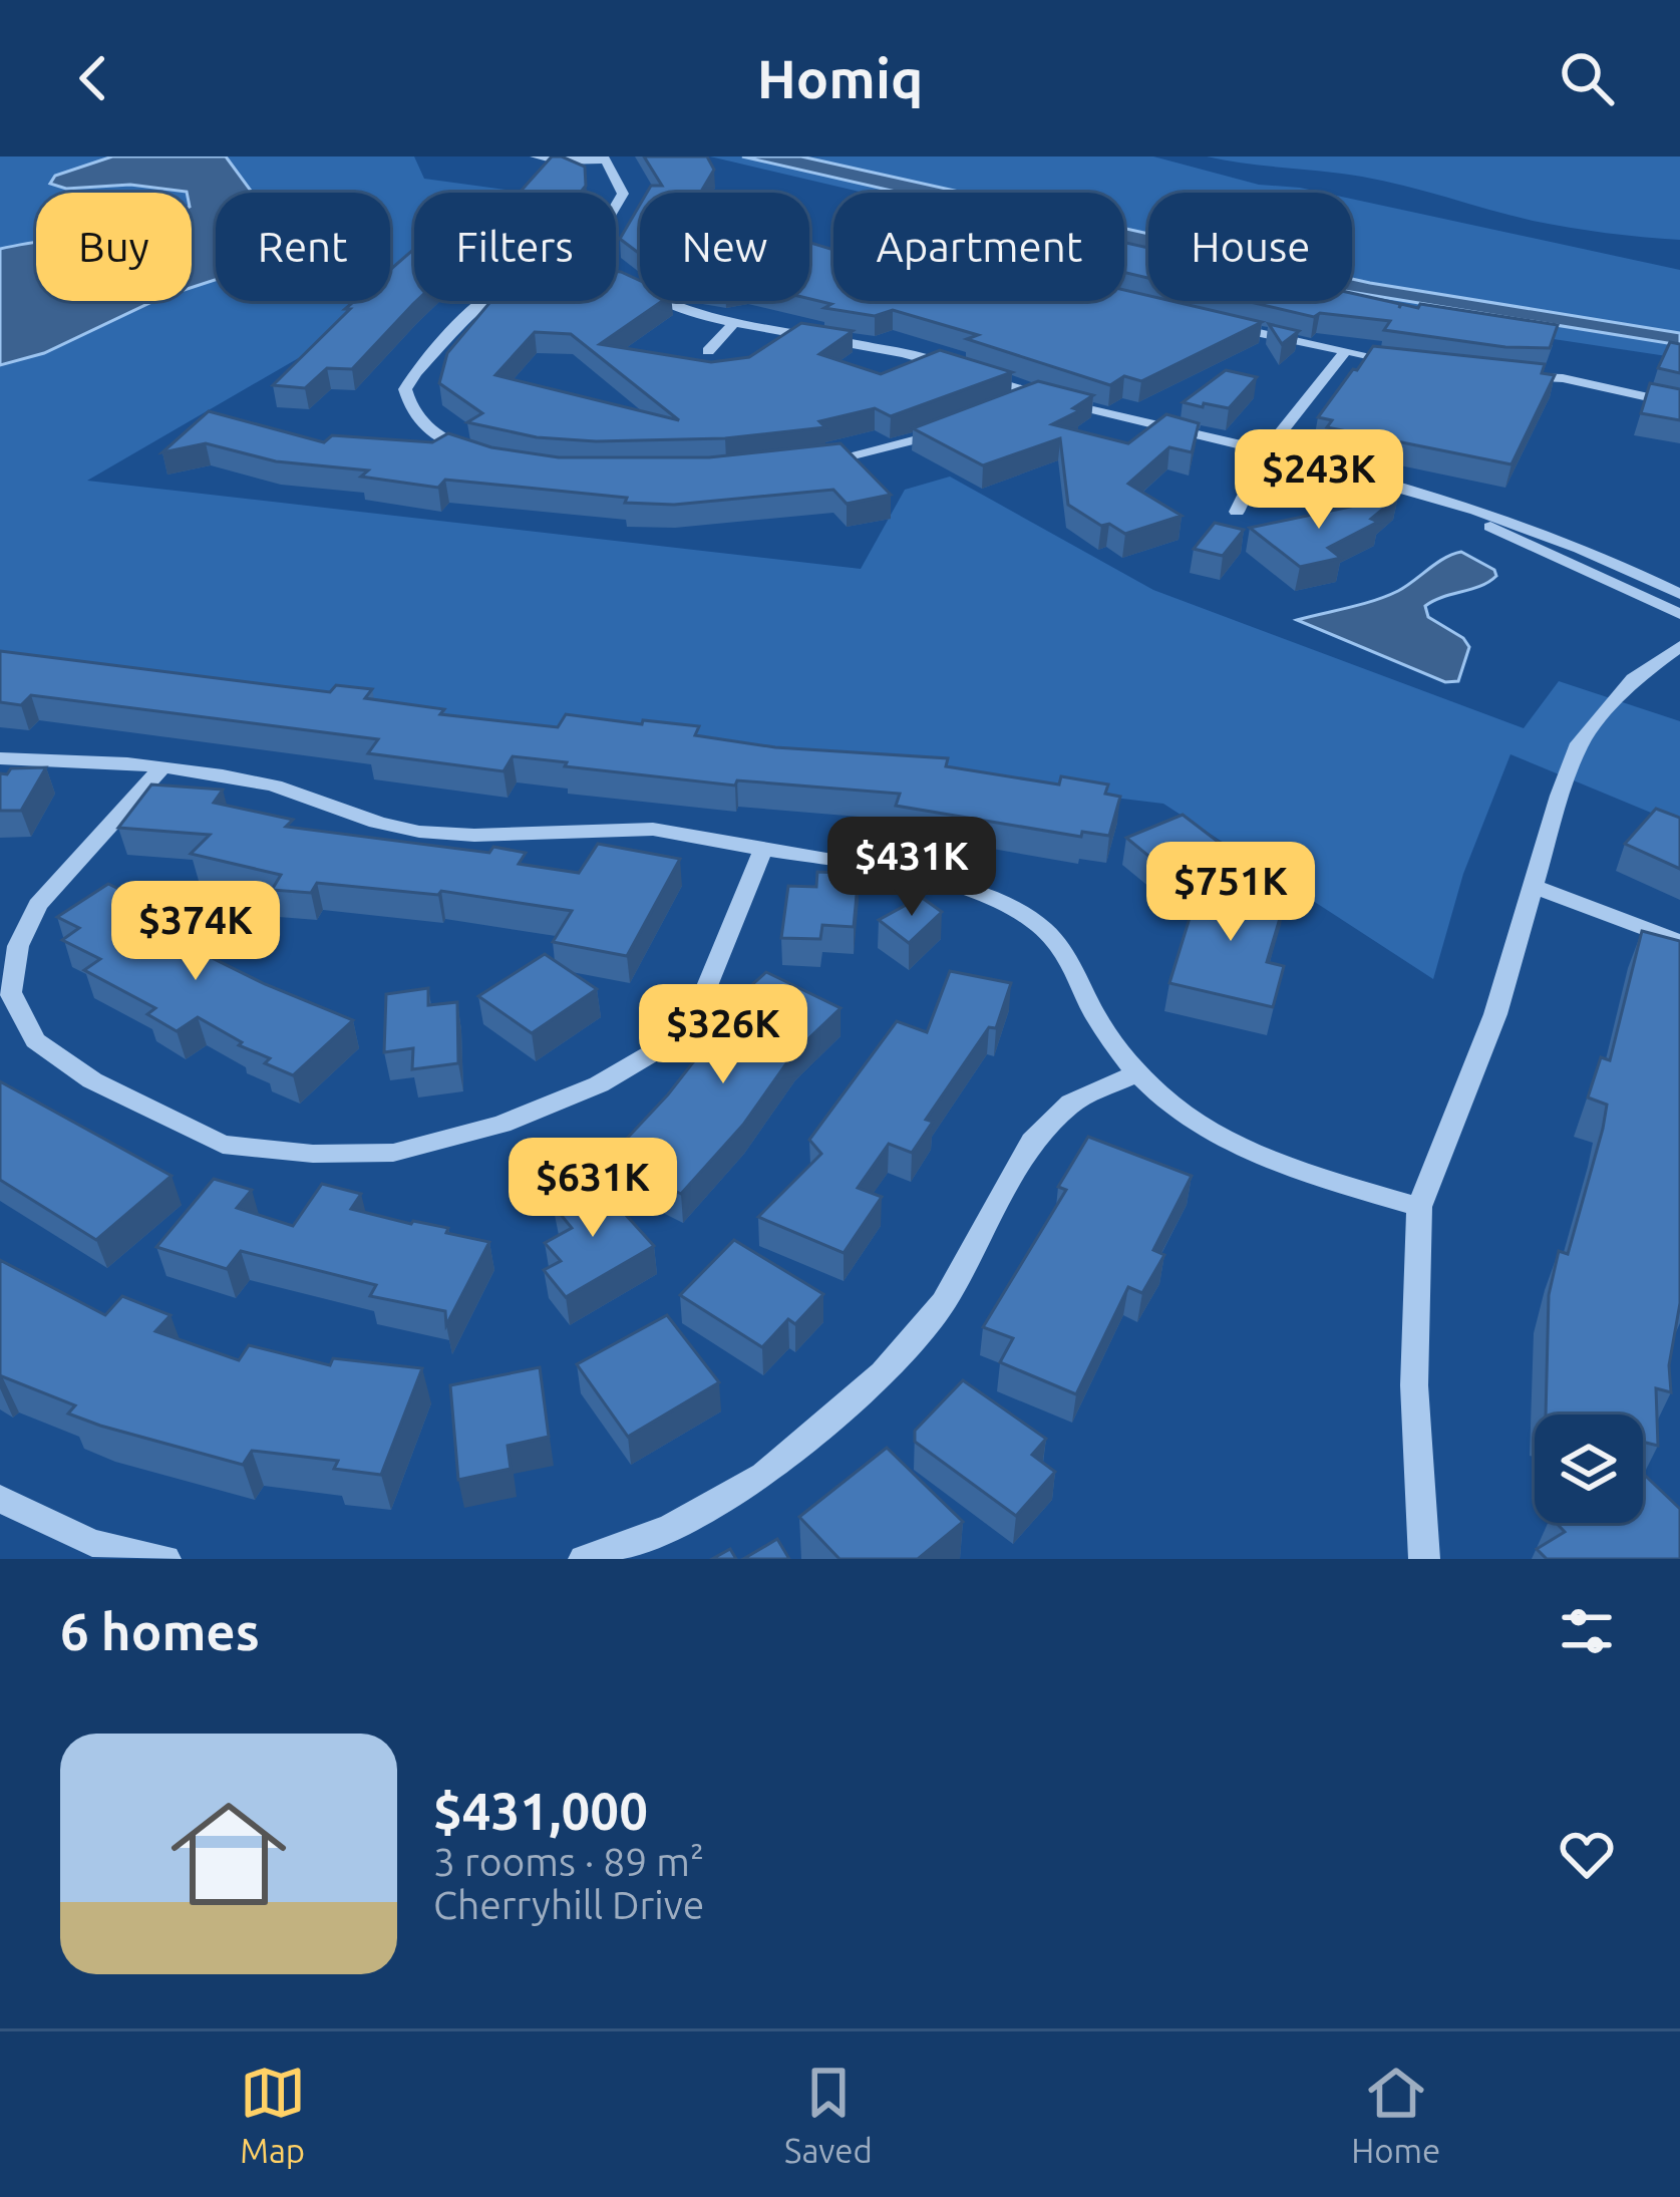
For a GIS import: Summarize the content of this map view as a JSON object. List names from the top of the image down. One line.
{"page":{"header":"Homiq","chip":["Buy","Rent","Filters","New","Apartment","House"],"price":["$243K","$431K","$751K","$374K","$326K","$631K"],"heading":"6 homes","list":[{"name":"$431,000","note":"3 rooms · 89 m² · Cherryhill Drive"}],"tabs":["Map","Saved","Home"]}}
